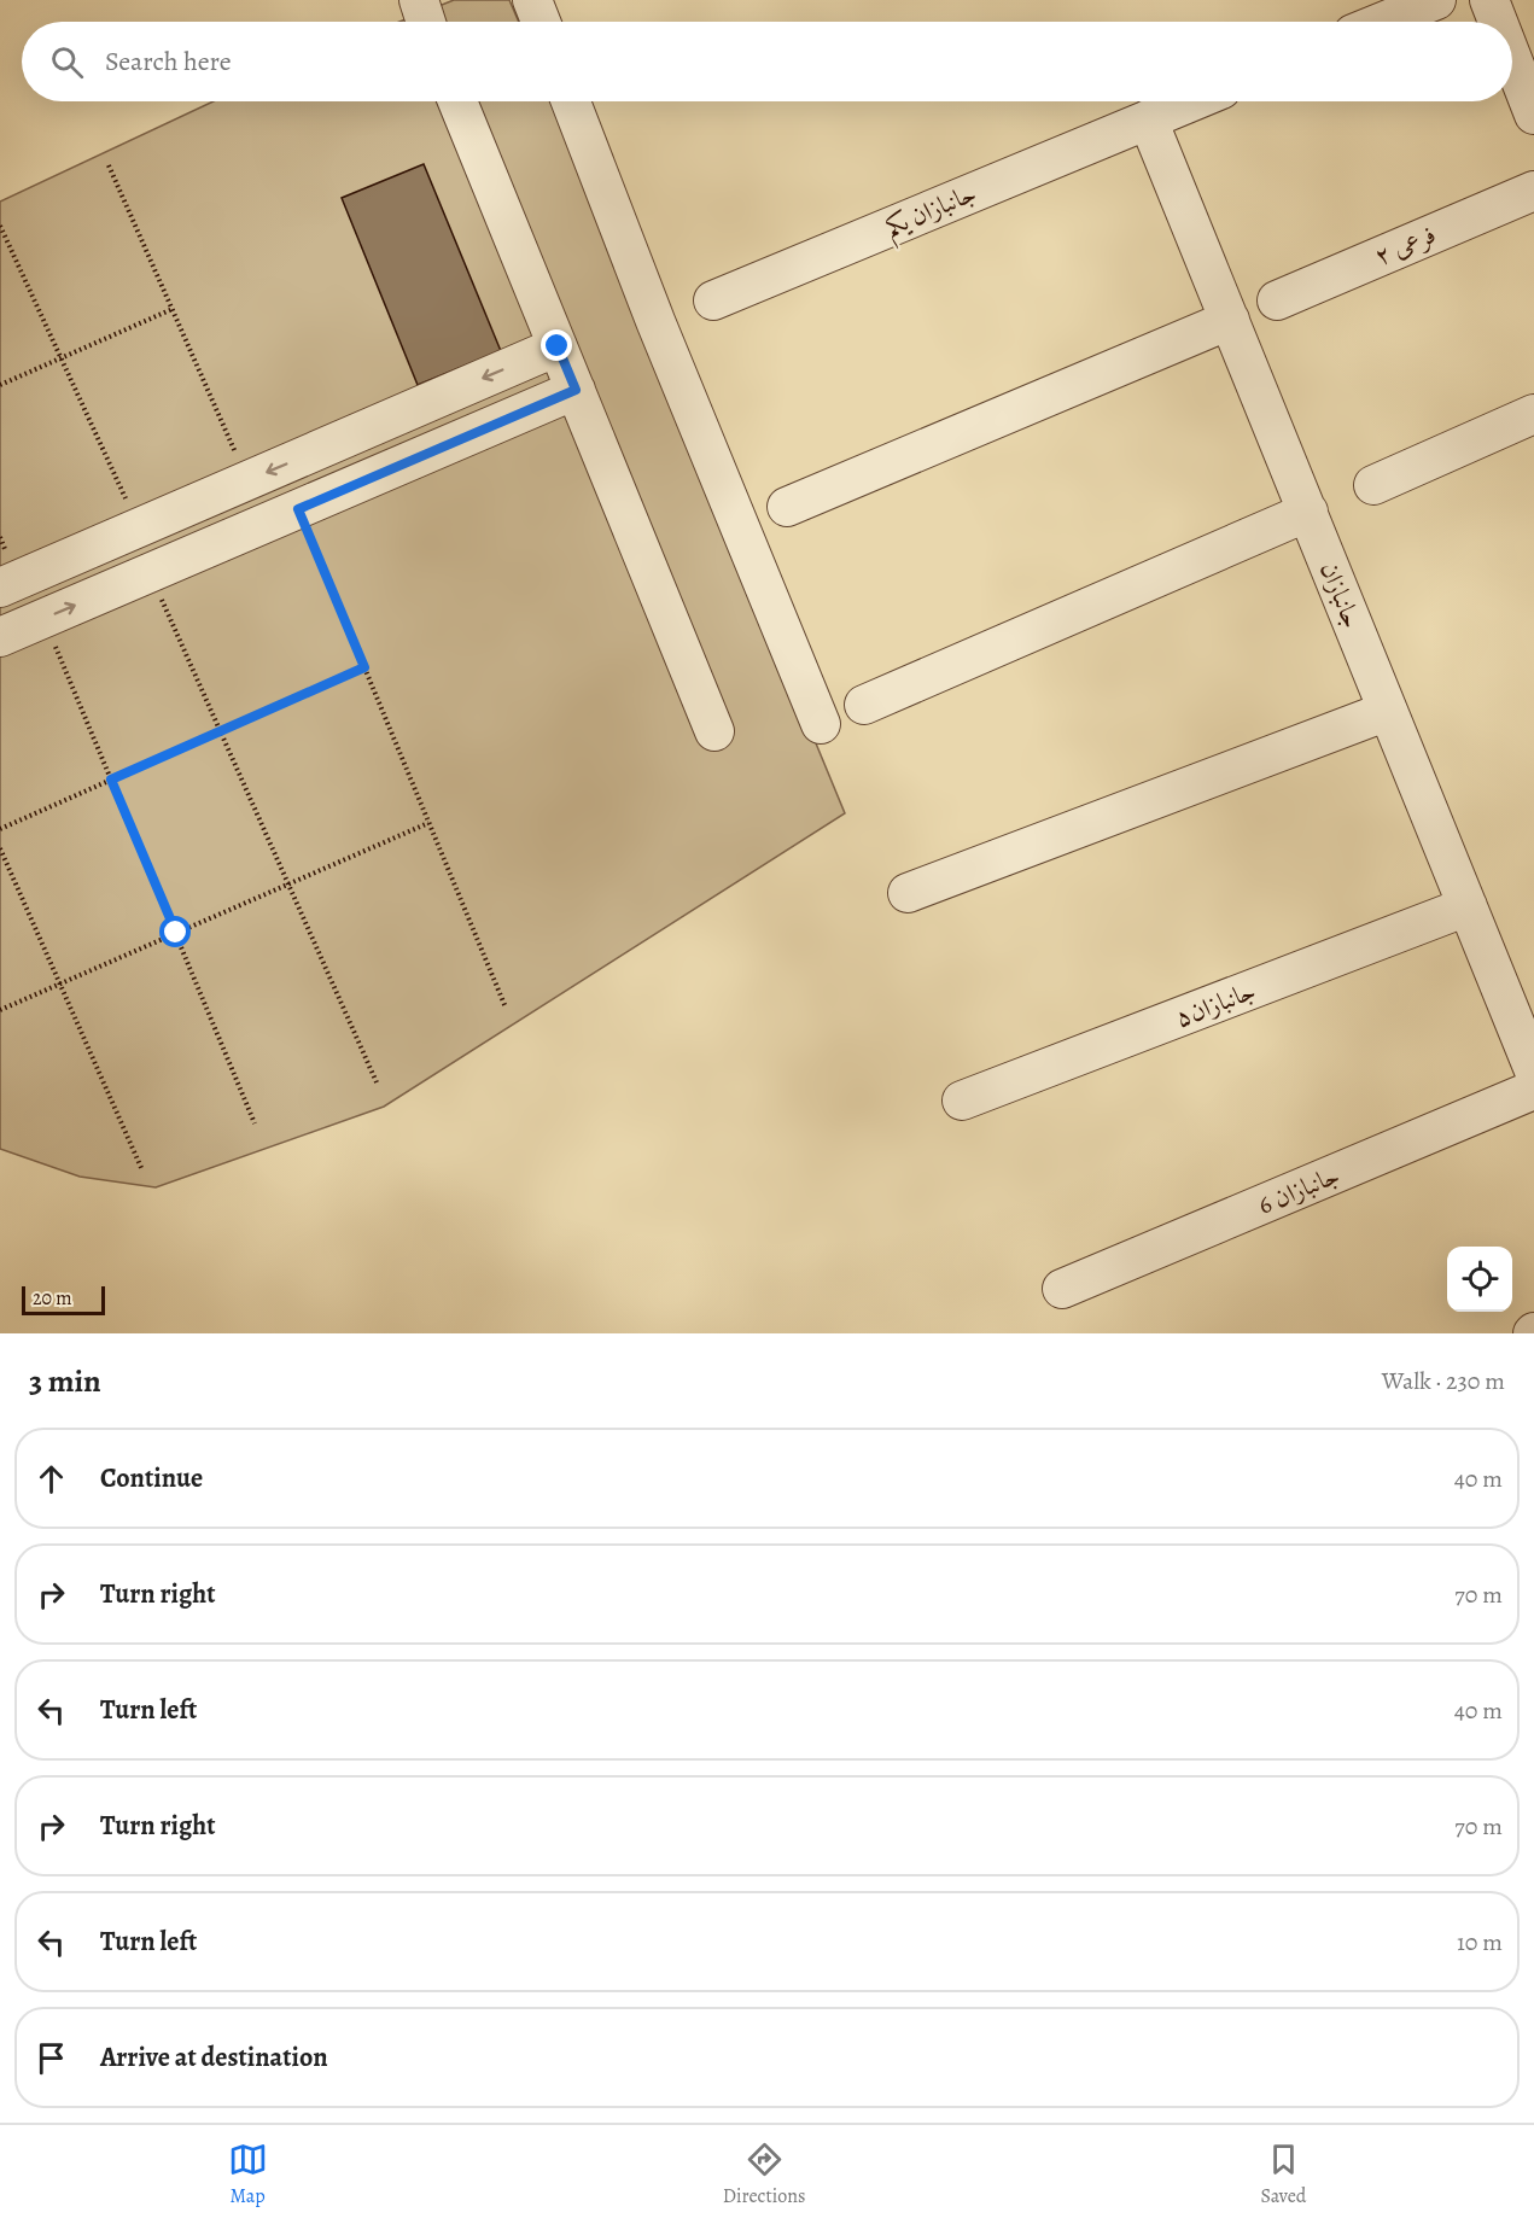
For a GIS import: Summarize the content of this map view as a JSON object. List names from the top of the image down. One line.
{"streets":{"street":["جانبازان یکم","فرعی ۲","جانبازان","جانبازان۵","جانبازان 6"]},"crossings":[["جانبازان یکم","جانبازان"],["جانبازان","جانبازان۵"]],"scale_bar":"20 m","page":{"search":"Search here","scale":"20 m","heading":["3 min","Walk · 230 m"],"list":[["Continue","40 m"],["Turn right","70 m"],["Turn left","40 m"],["Turn right","70 m"],["Turn left","10 m"],"Arrive at destination"],"nav":["Map","Directions","Saved"]}}
